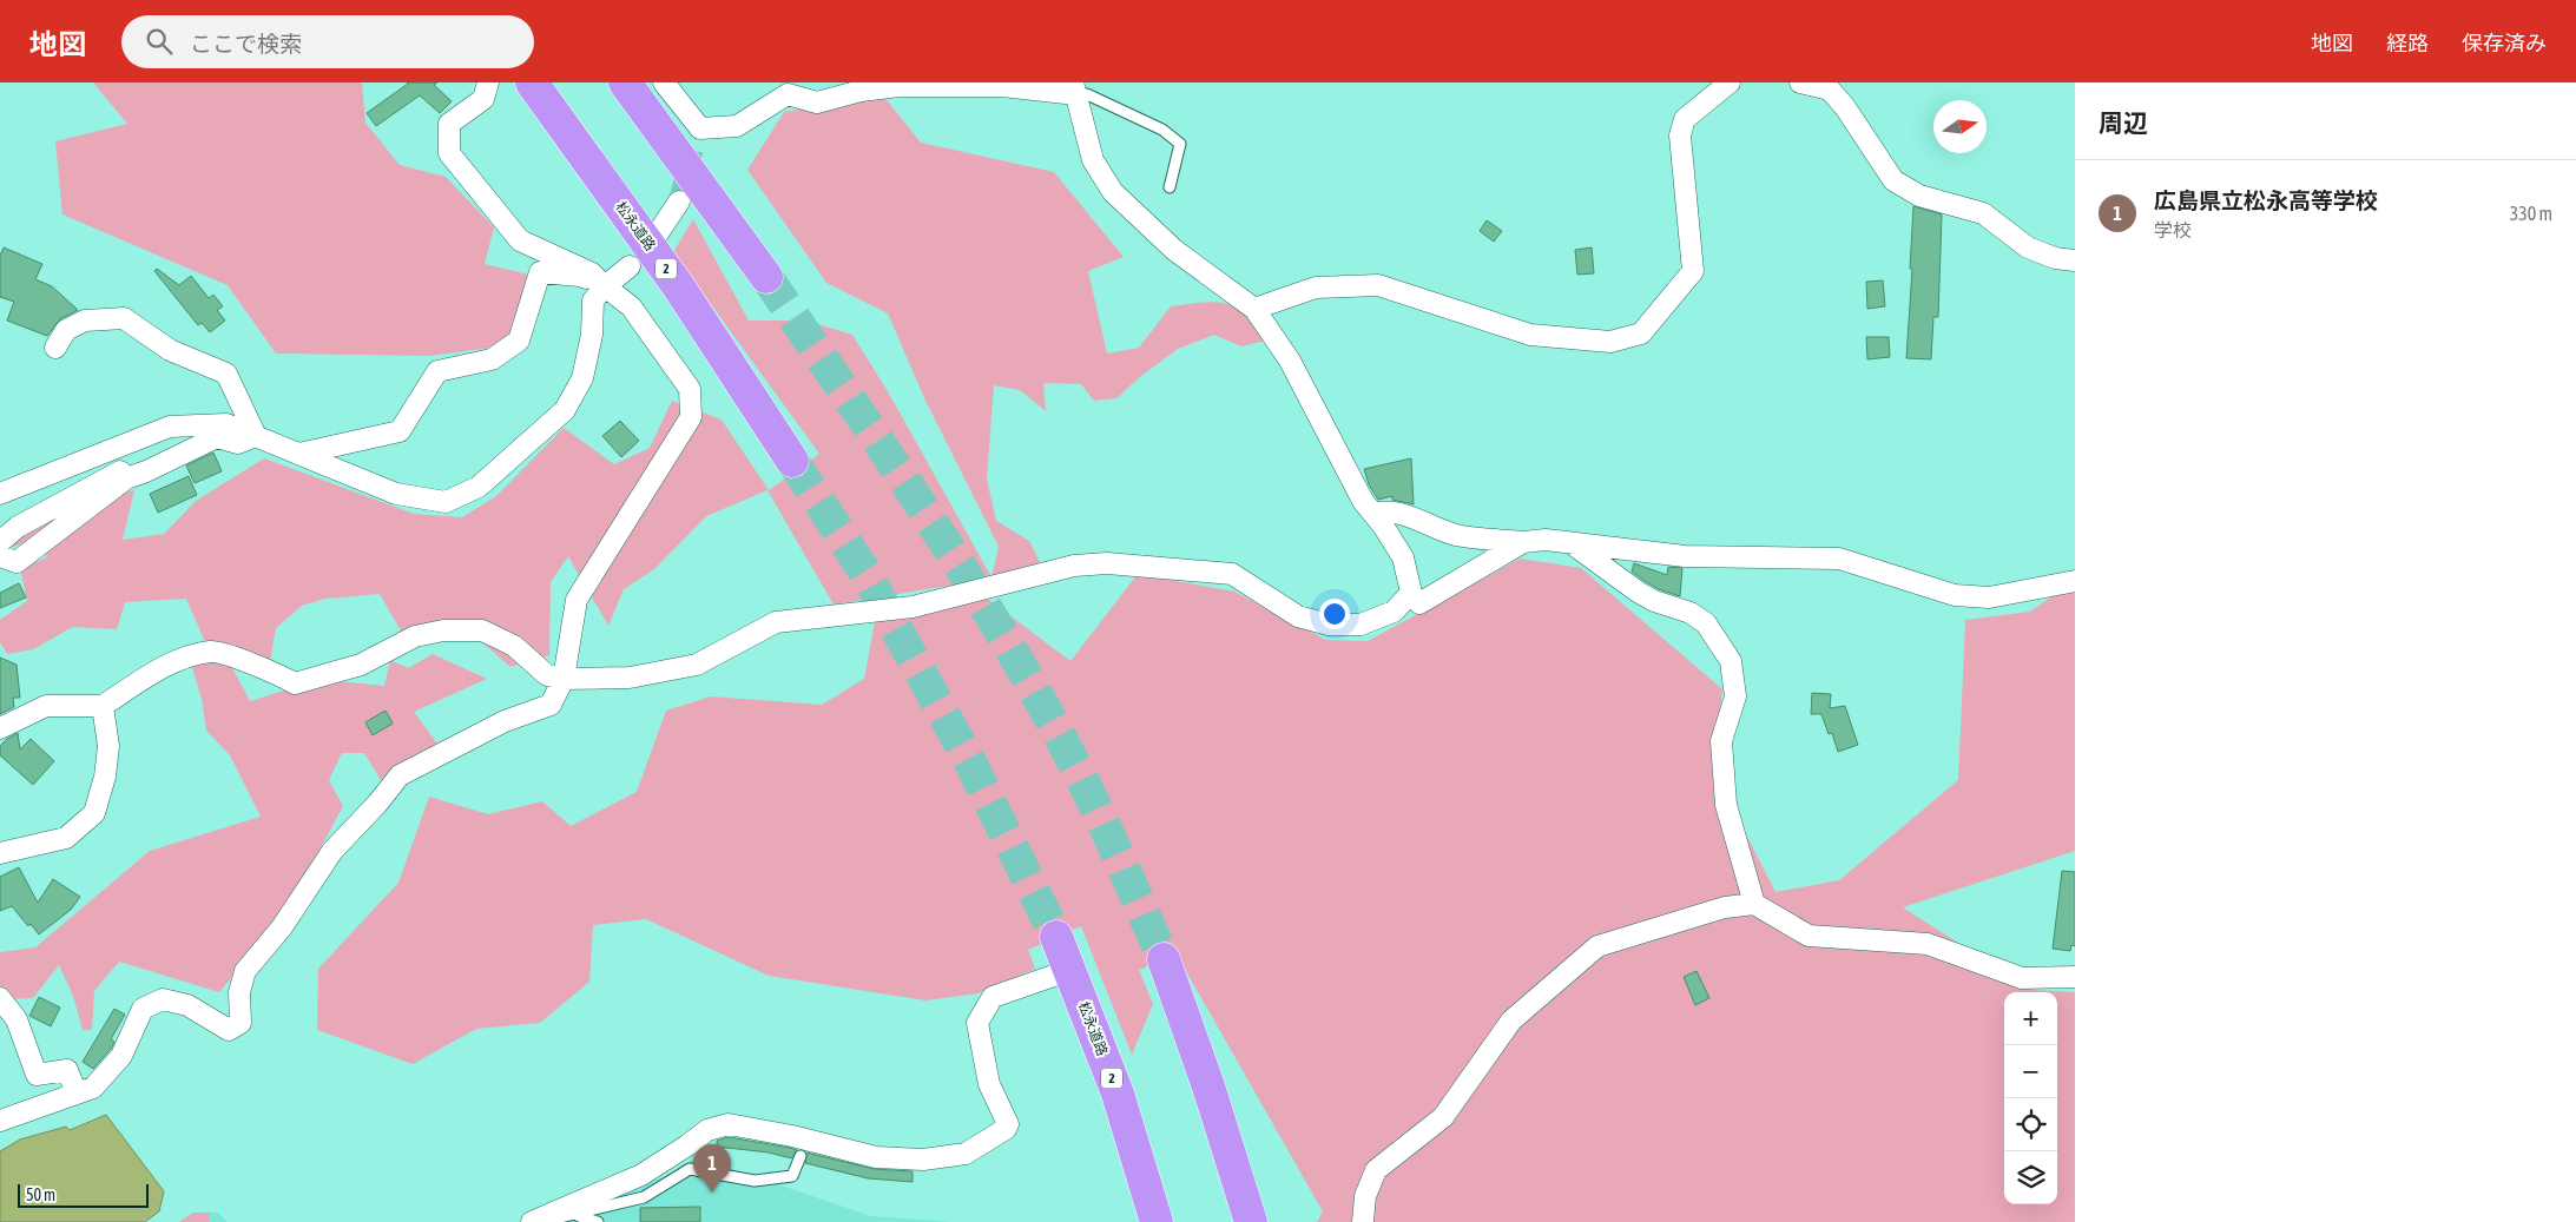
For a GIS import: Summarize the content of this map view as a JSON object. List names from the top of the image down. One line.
{"streets":{"highway":["松永道路","2"]},"scale_bar":"50 m","north":"right","page":{"header":"地図","search":"ここで検索","nav":["地図","経路","保存済み"],"heading":"周辺","list":[{"mark":"1","name":"広島県立松永高等学校","note":"学校","value":"330 m"}],"map_buttons":["+","−"],"pins":"1","scale":"50 m"}}
